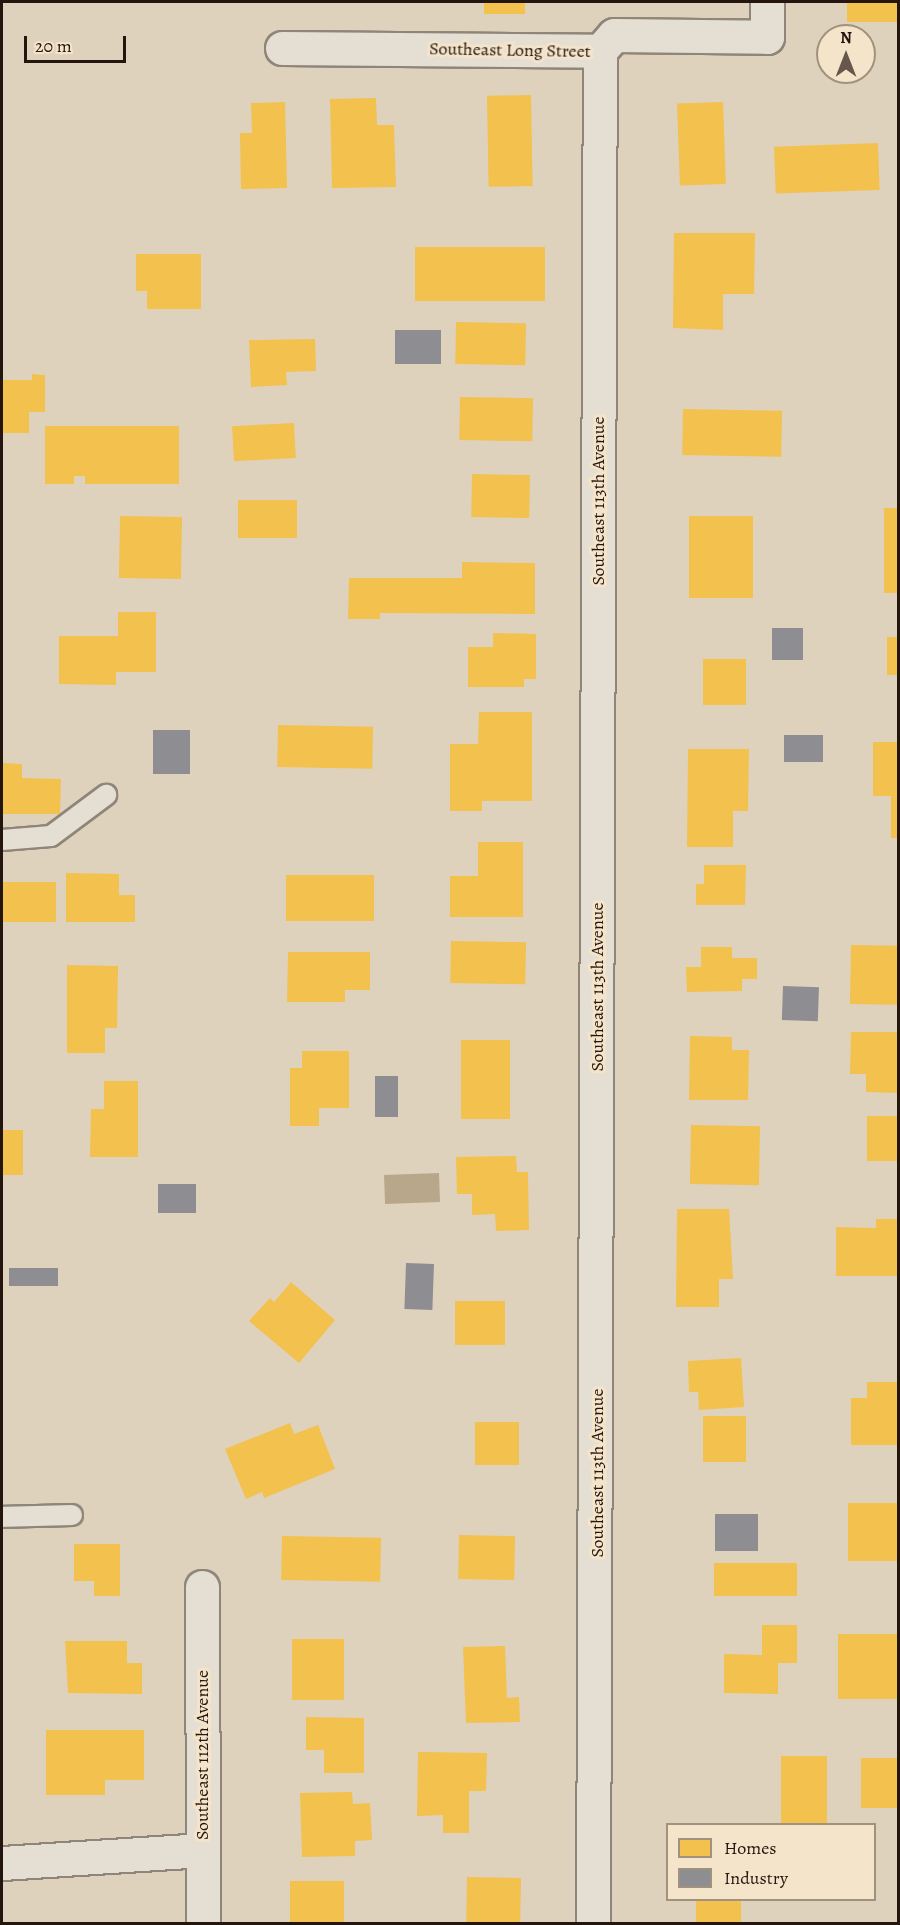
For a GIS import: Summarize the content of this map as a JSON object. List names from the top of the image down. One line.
{"streets":{"street":["Southeast Long Street","Southeast 113th Avenue","Southeast 112th Avenue"]},"crossings":[["Southeast Long Street","Southeast 113th Avenue"]],"legend":["Homes","Industry"],"scale_bar":"20 m","north":"top"}
